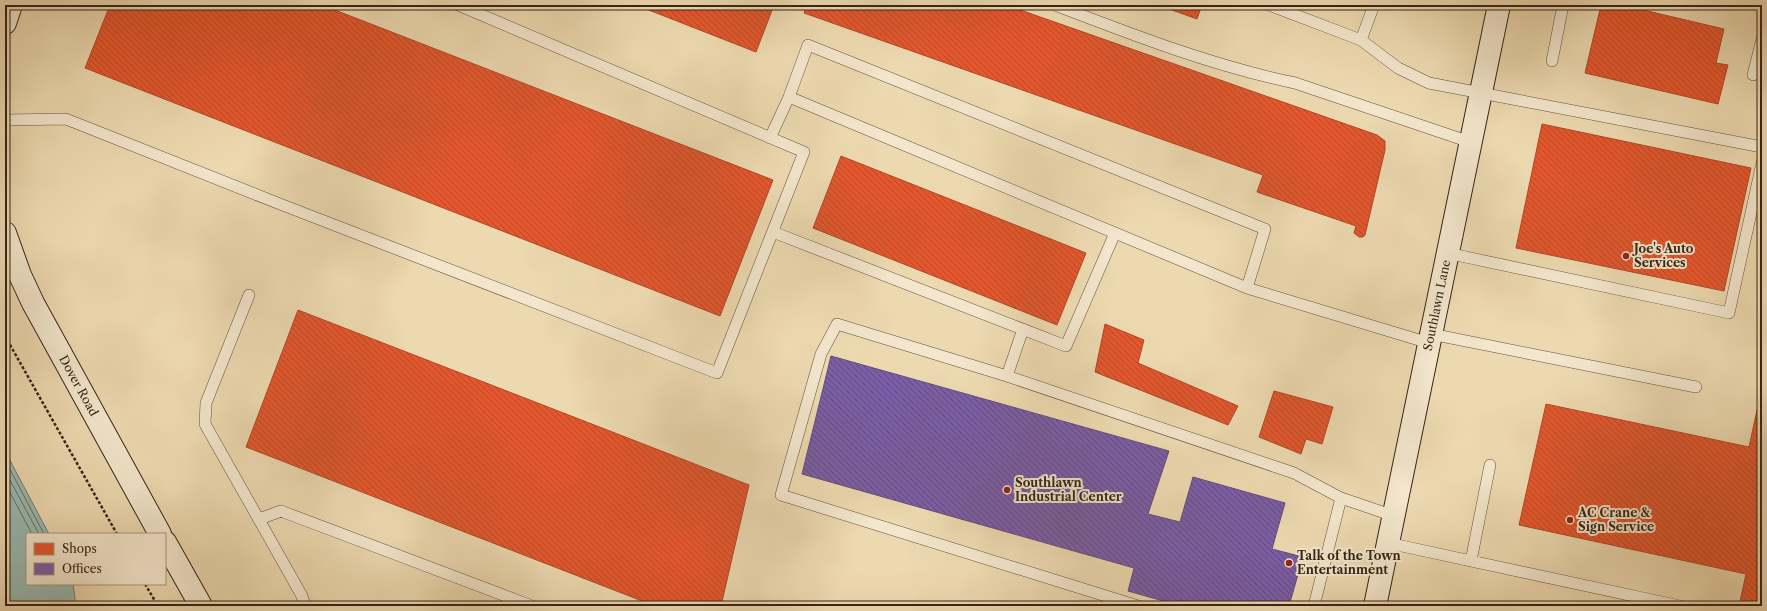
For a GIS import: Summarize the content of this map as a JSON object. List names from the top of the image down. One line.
{"streets":{"street":["Southlawn Lane","Dover Road"]},"places":["Joe's Auto Services","Southlawn Industrial Center","AC Crane & Sign Service","Talk of the Town Entertainment"],"legend":["Shops","Offices"]}
